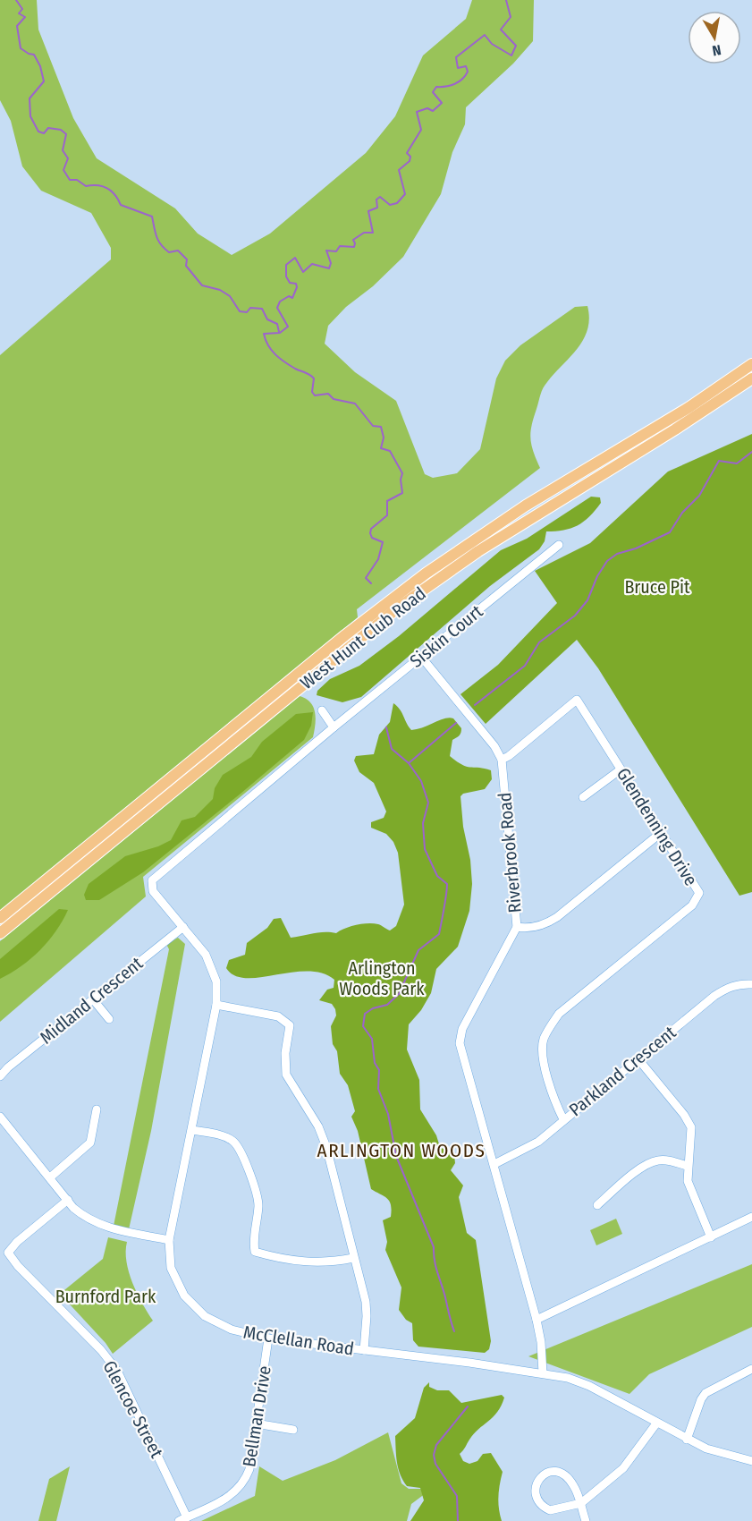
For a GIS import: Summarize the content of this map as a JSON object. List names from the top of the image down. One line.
{"streets":{"main road":["West Hunt Club Road"],"street":["Siskin Court","Glendenning Drive","Riverbrook Road","Midland Crescent","Parkland Crescent","McClellan Road","Glencoe Street","Bellman Drive"]},"crossings":[["Siskin Court","Riverbrook Road"],["Siskin Court","McClellan Road"],["Glendenning Drive","Riverbrook Road"],["Glendenning Drive","Parkland Crescent"],["Riverbrook Road","Parkland Crescent"],["Riverbrook Road","McClellan Road"],["Midland Crescent","McClellan Road"],["McClellan Road","Bellman Drive"],["Glencoe Street","Bellman Drive"]],"districts":["ARLINGTON WOODS"],"parks":["Bruce Pit","Arlington Woods Park","Burnford Park"],"north":"bottom"}
